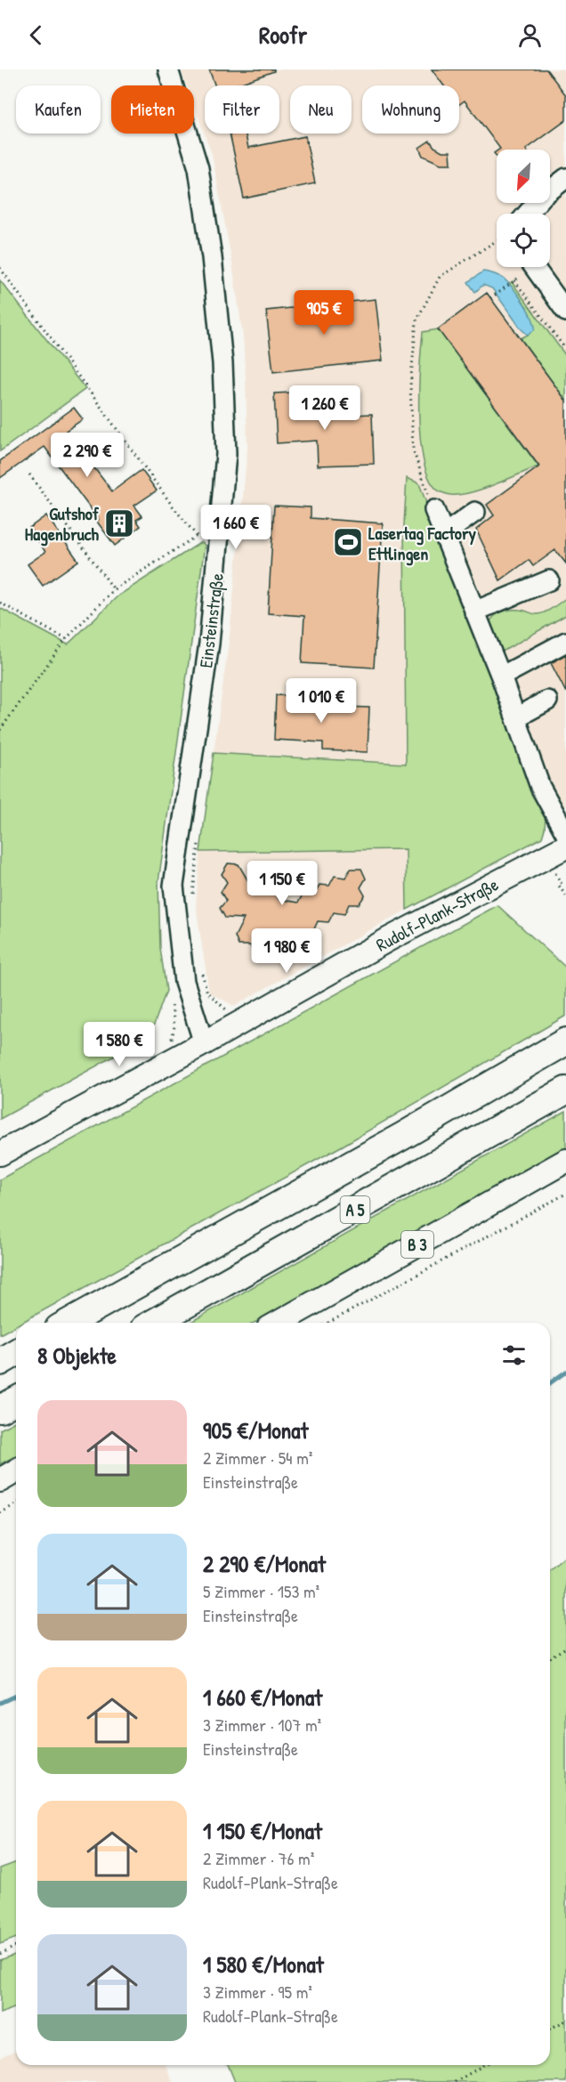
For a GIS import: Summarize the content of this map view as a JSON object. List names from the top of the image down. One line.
{"streets":{"highway":["A 5"],"main road":["Rudolf-Plank-Straße","B 3"],"street":["Einsteinstraße"]},"crossings":[["Einsteinstraße","Rudolf-Plank-Straße"]],"places":{"building":["Gutshof Hagenbruch"],"sports":["Lasertag Factory Ettlingen"]},"north":"bottom left","page":{"header":"Roofr","chip":["Kaufen","Mieten","Filter","Neu","Wohnung"],"price":["905 €","1 260 €","2 290 €","1 660 €","1 010 €","1 150 €","1 980 €","1 580 €"],"heading":"8 Objekte","list":[{"name":"905 €/Monat","note":"2 Zimmer · 54 m² · Einsteinstraße"},{"name":"2 290 €/Monat","note":"5 Zimmer · 153 m² · Einsteinstraße"},{"name":"1 660 €/Monat","note":"3 Zimmer · 107 m² · Einsteinstraße"},{"name":"1 150 €/Monat","note":"2 Zimmer · 76 m² · Rudolf-Plank-Straße"},{"name":"1 580 €/Monat","note":"3 Zimmer · 95 m² · Rudolf-Plank-Straße"}]}}
